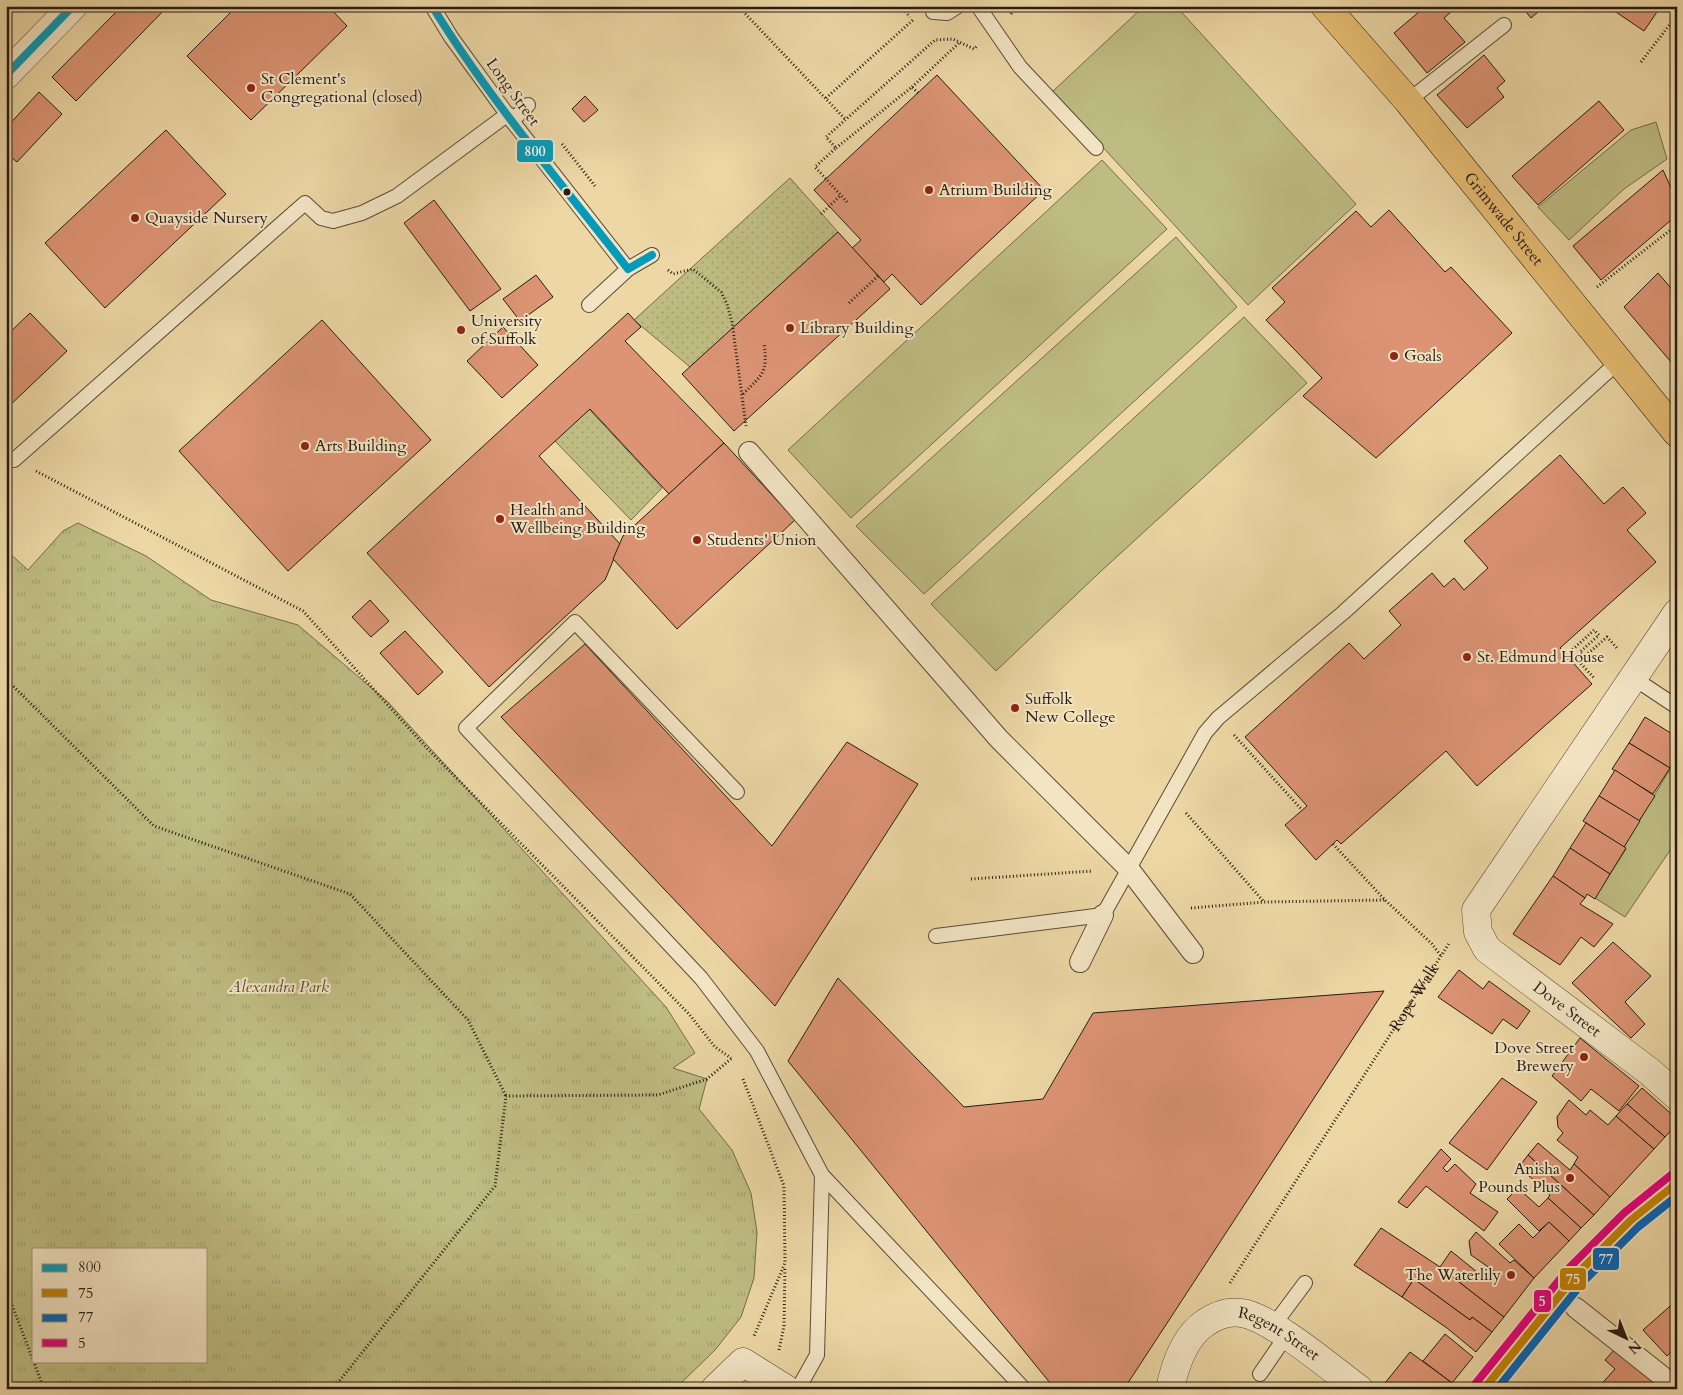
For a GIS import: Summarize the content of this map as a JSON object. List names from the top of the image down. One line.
{"streets":{"main road":["Grimwade Street"],"street":["Dove Street","Regent Street"],"lane":["Long Street"],"path":["Rope Walk"]},"crossings":[["Rope Walk","Dove Street"],["Rope Walk","Regent Street"]],"parks":["Alexandra Park"],"places":["St Clement's Congregational (closed)","Atrium Building","Quayside Nursery","Library Building","University of Suffolk","Goals","Arts Building","Health and Wellbeing Building","Students' Union","St. Edmund House","Suffolk New College","Dove Street Brewery","Anisha Pounds Plus","The Waterlily"],"lines":["transit line 800","transit line 5","transit line 75","transit line 77"],"legend":["800","75","77","5"],"north":"bottom right"}
